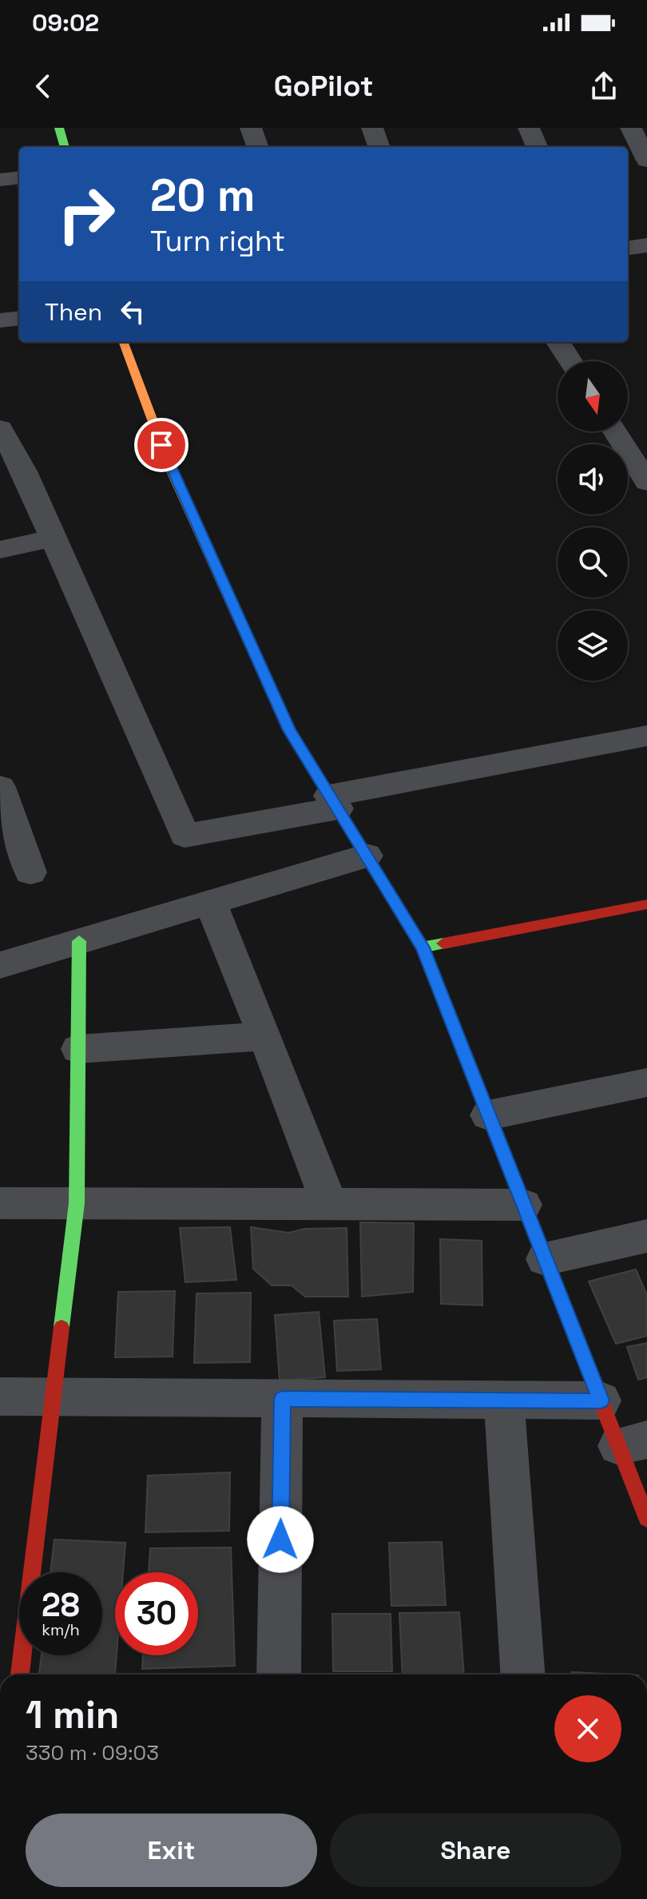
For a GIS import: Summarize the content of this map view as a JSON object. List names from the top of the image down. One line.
{"north":"bottom","page":{"status":"09:02","header":"GoPilot","turn":["20 m","Turn right"],"then":"Then","speed":"28 km/h","limit":"30","heading":["1 min","330 m · 09:03"],"buttons":["Exit","Share"]}}
